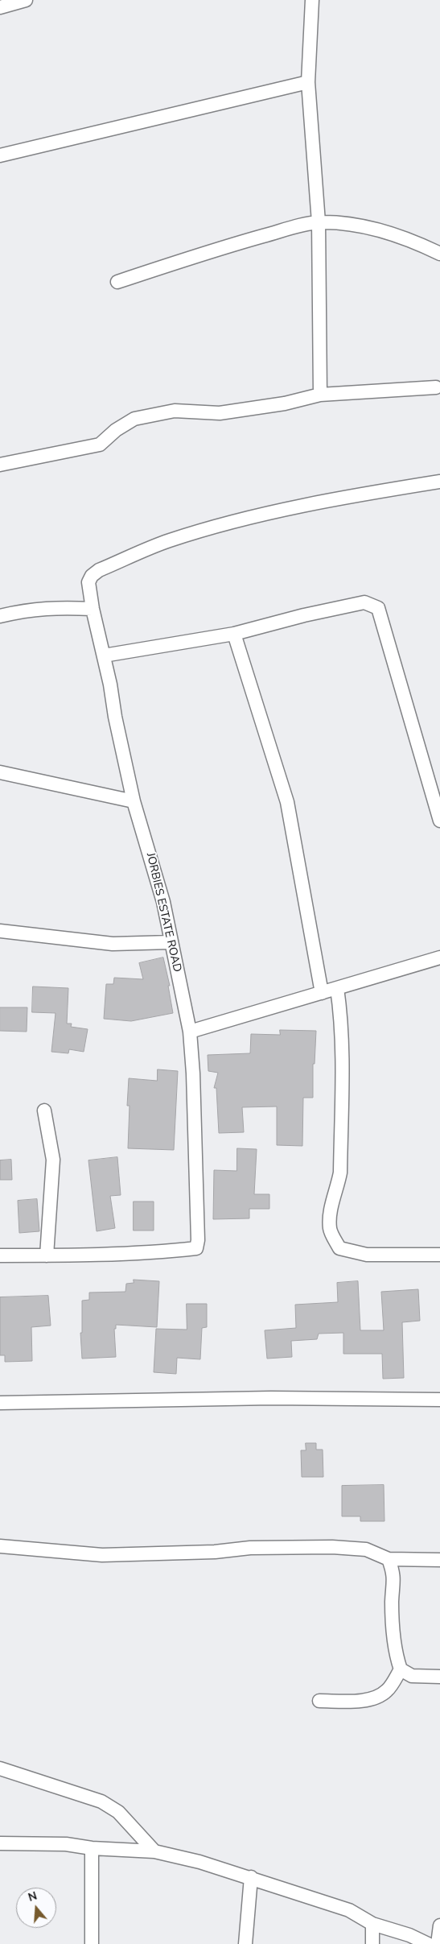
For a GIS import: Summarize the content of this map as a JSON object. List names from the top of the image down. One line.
{"streets":{"street":["JORBIES ESTATE ROAD"]},"north":"top"}
